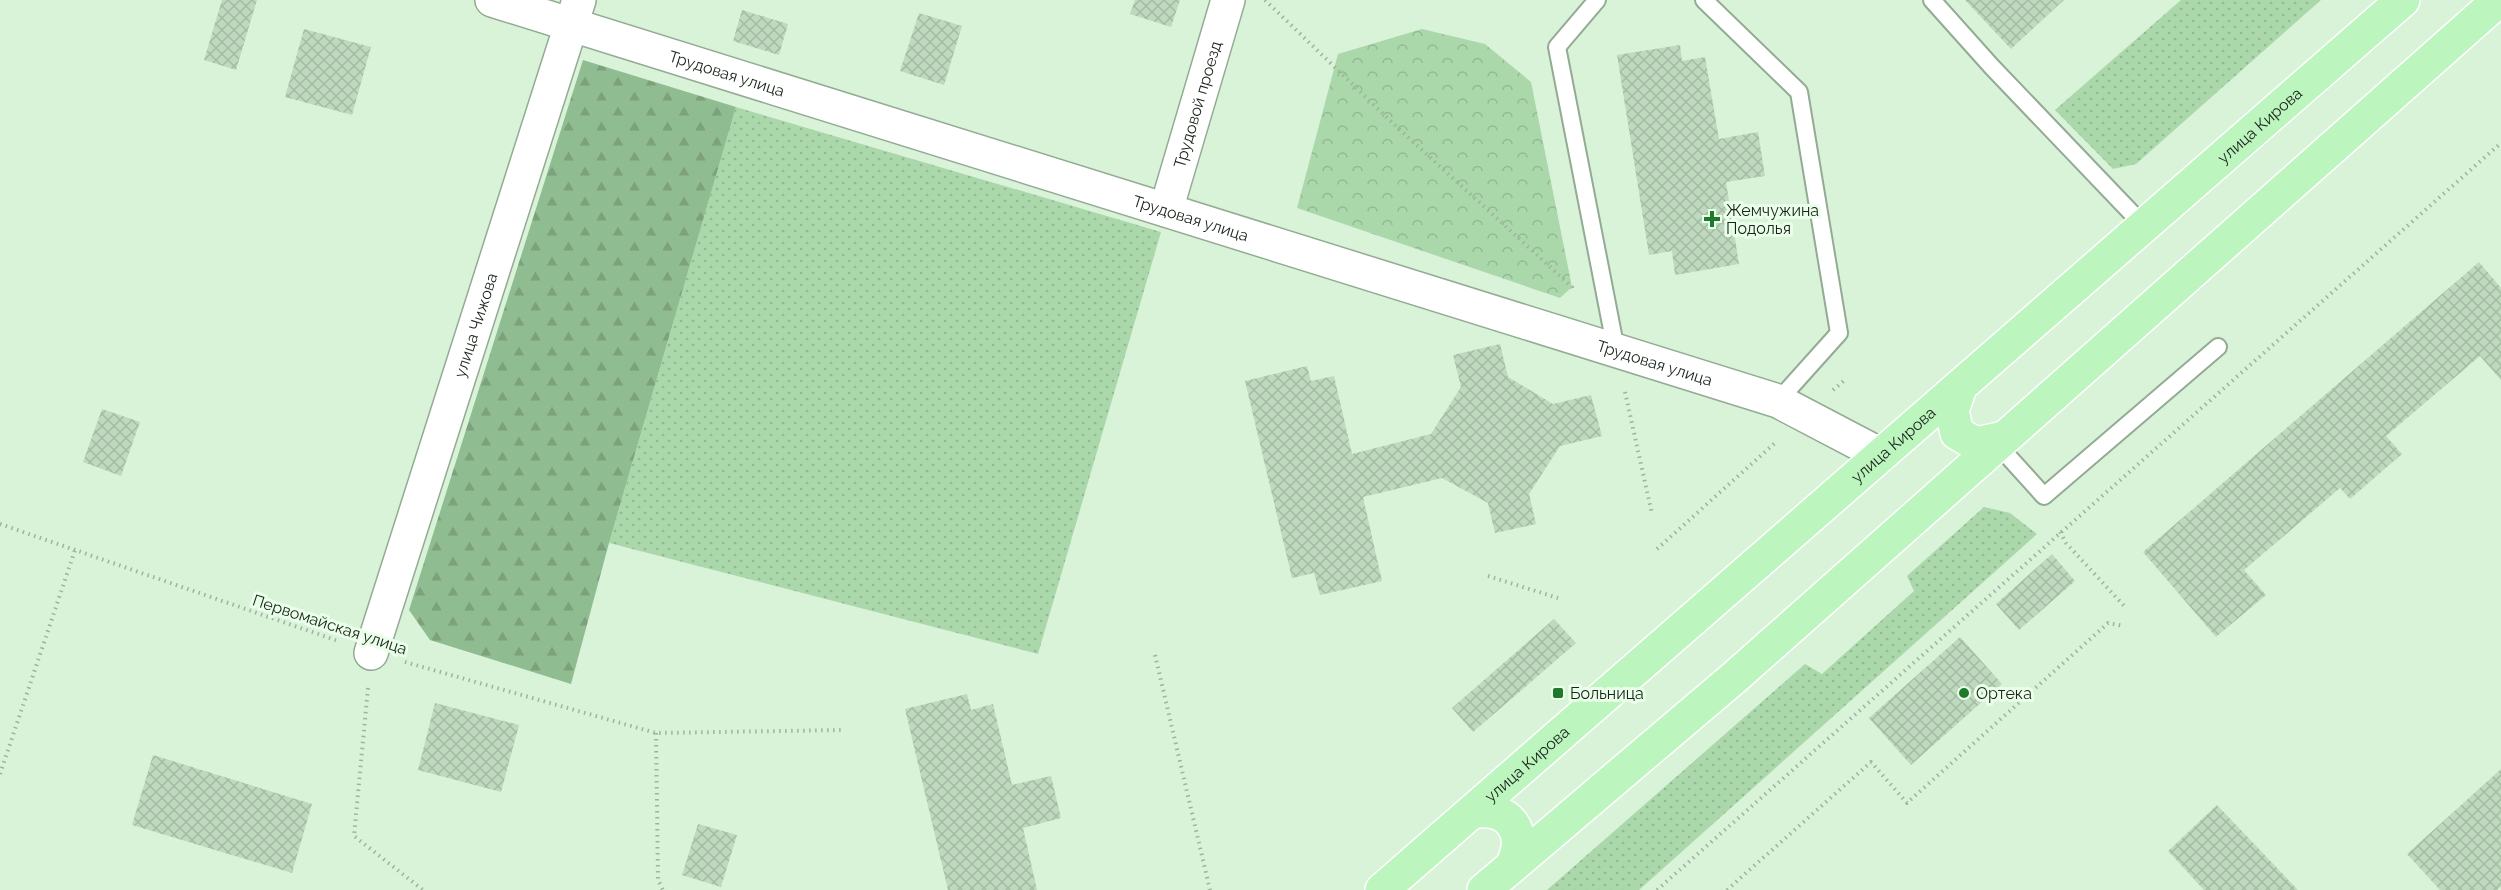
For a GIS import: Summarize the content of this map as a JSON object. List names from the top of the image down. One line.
{"streets":{"main road":["улица Кирова"],"street":["Трудовая улица","Трудовой проезд","улица Чижова"],"path":["Первомайская улица"]},"crossings":[["Трудовая улица","Трудовой проезд"],["Трудовая улица","улица Кирова"],["Трудовая улица","улица Чижова"],["улица Чижова","Первомайская улица"]],"places":{"health":["Жемчужина Подолья"],"transit":["Больница"],"other":["Ортека"]}}
